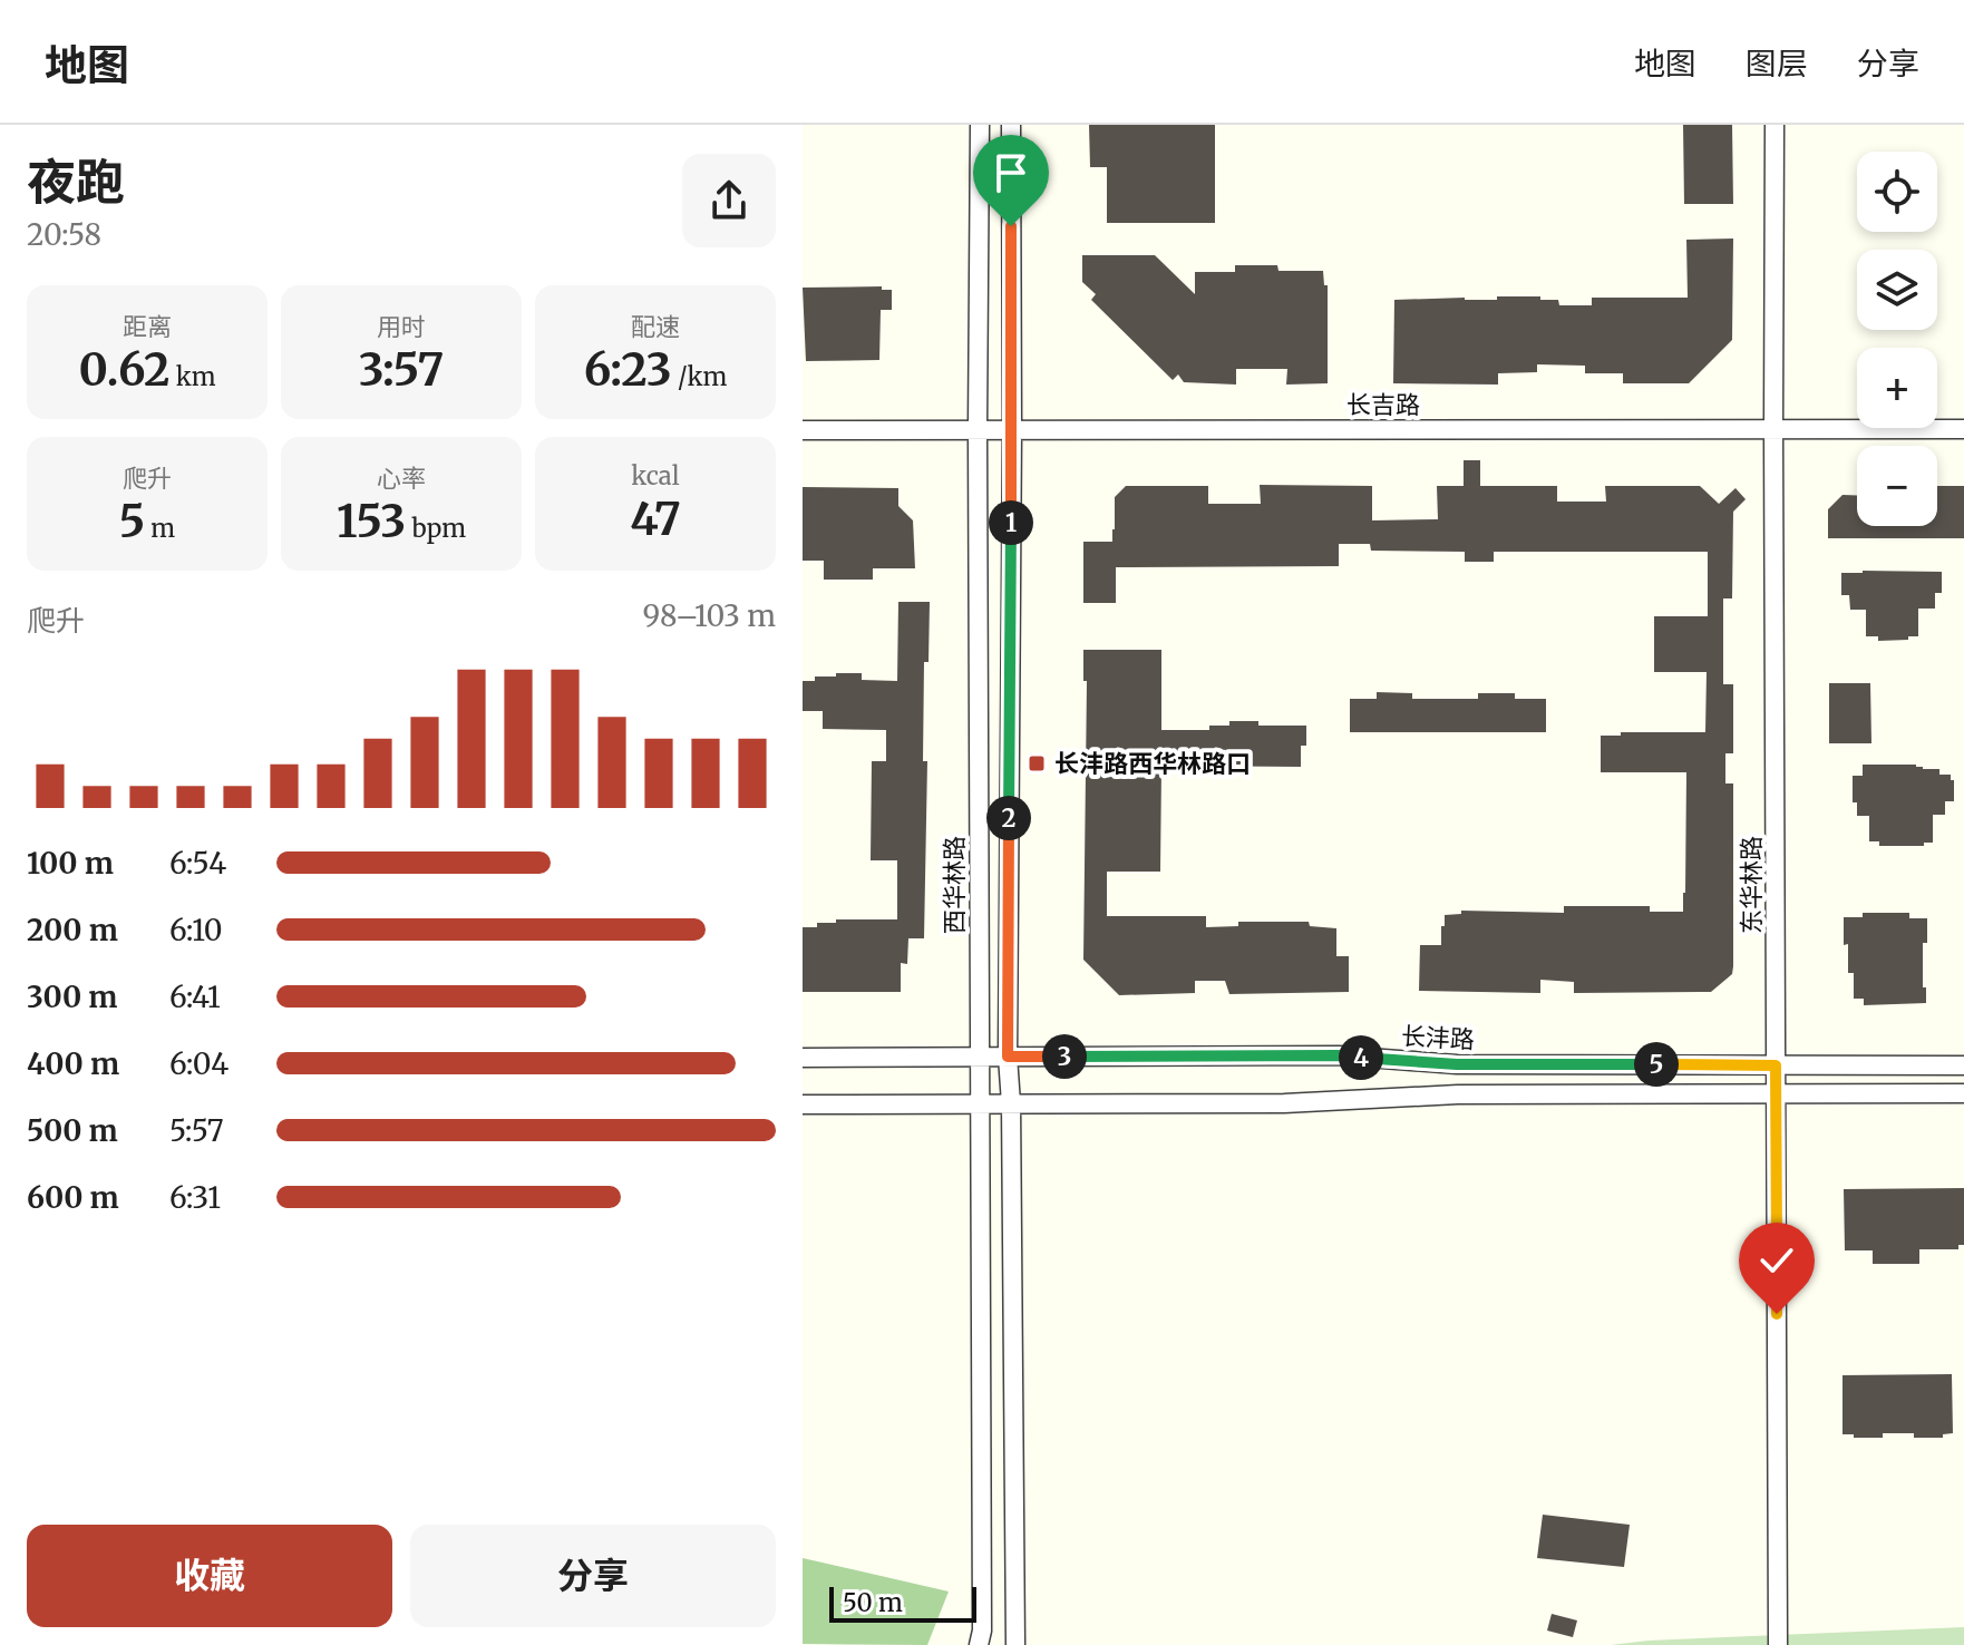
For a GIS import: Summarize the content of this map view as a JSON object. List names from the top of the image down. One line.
{"streets":{"street":["长吉路","西华林路","东华林路","长沣路"]},"crossings":[["长吉路","西华林路"],["长吉路","东华林路"],["西华林路","长沣路"],["东华林路","长沣路"]],"places":{"transit":["长沣路西华林路口"]},"scale_bar":"50 m","page":{"header":"地图","nav":["地图","图层","分享"],"heading":["夜跑","20:58"],"map_buttons":["+","−"],"stats":[["距离","0.62 km"],["用时","3:57"],["配速","6:23 /km"],["爬升","5 m"],["心率","153 bpm"],["kcal","47"]],"pins":["1","2","3","4","5"],"chart":["爬升","98–103 m"],"list":[{"name":"100 m","note":"6:54"},{"name":"200 m","note":"6:10"},{"name":"300 m","note":"6:41"},{"name":"400 m","note":"6:04"},{"name":"500 m","note":"5:57"},{"name":"600 m","note":"6:31"}],"buttons":["收藏","分享"],"scale":"50 m"}}
